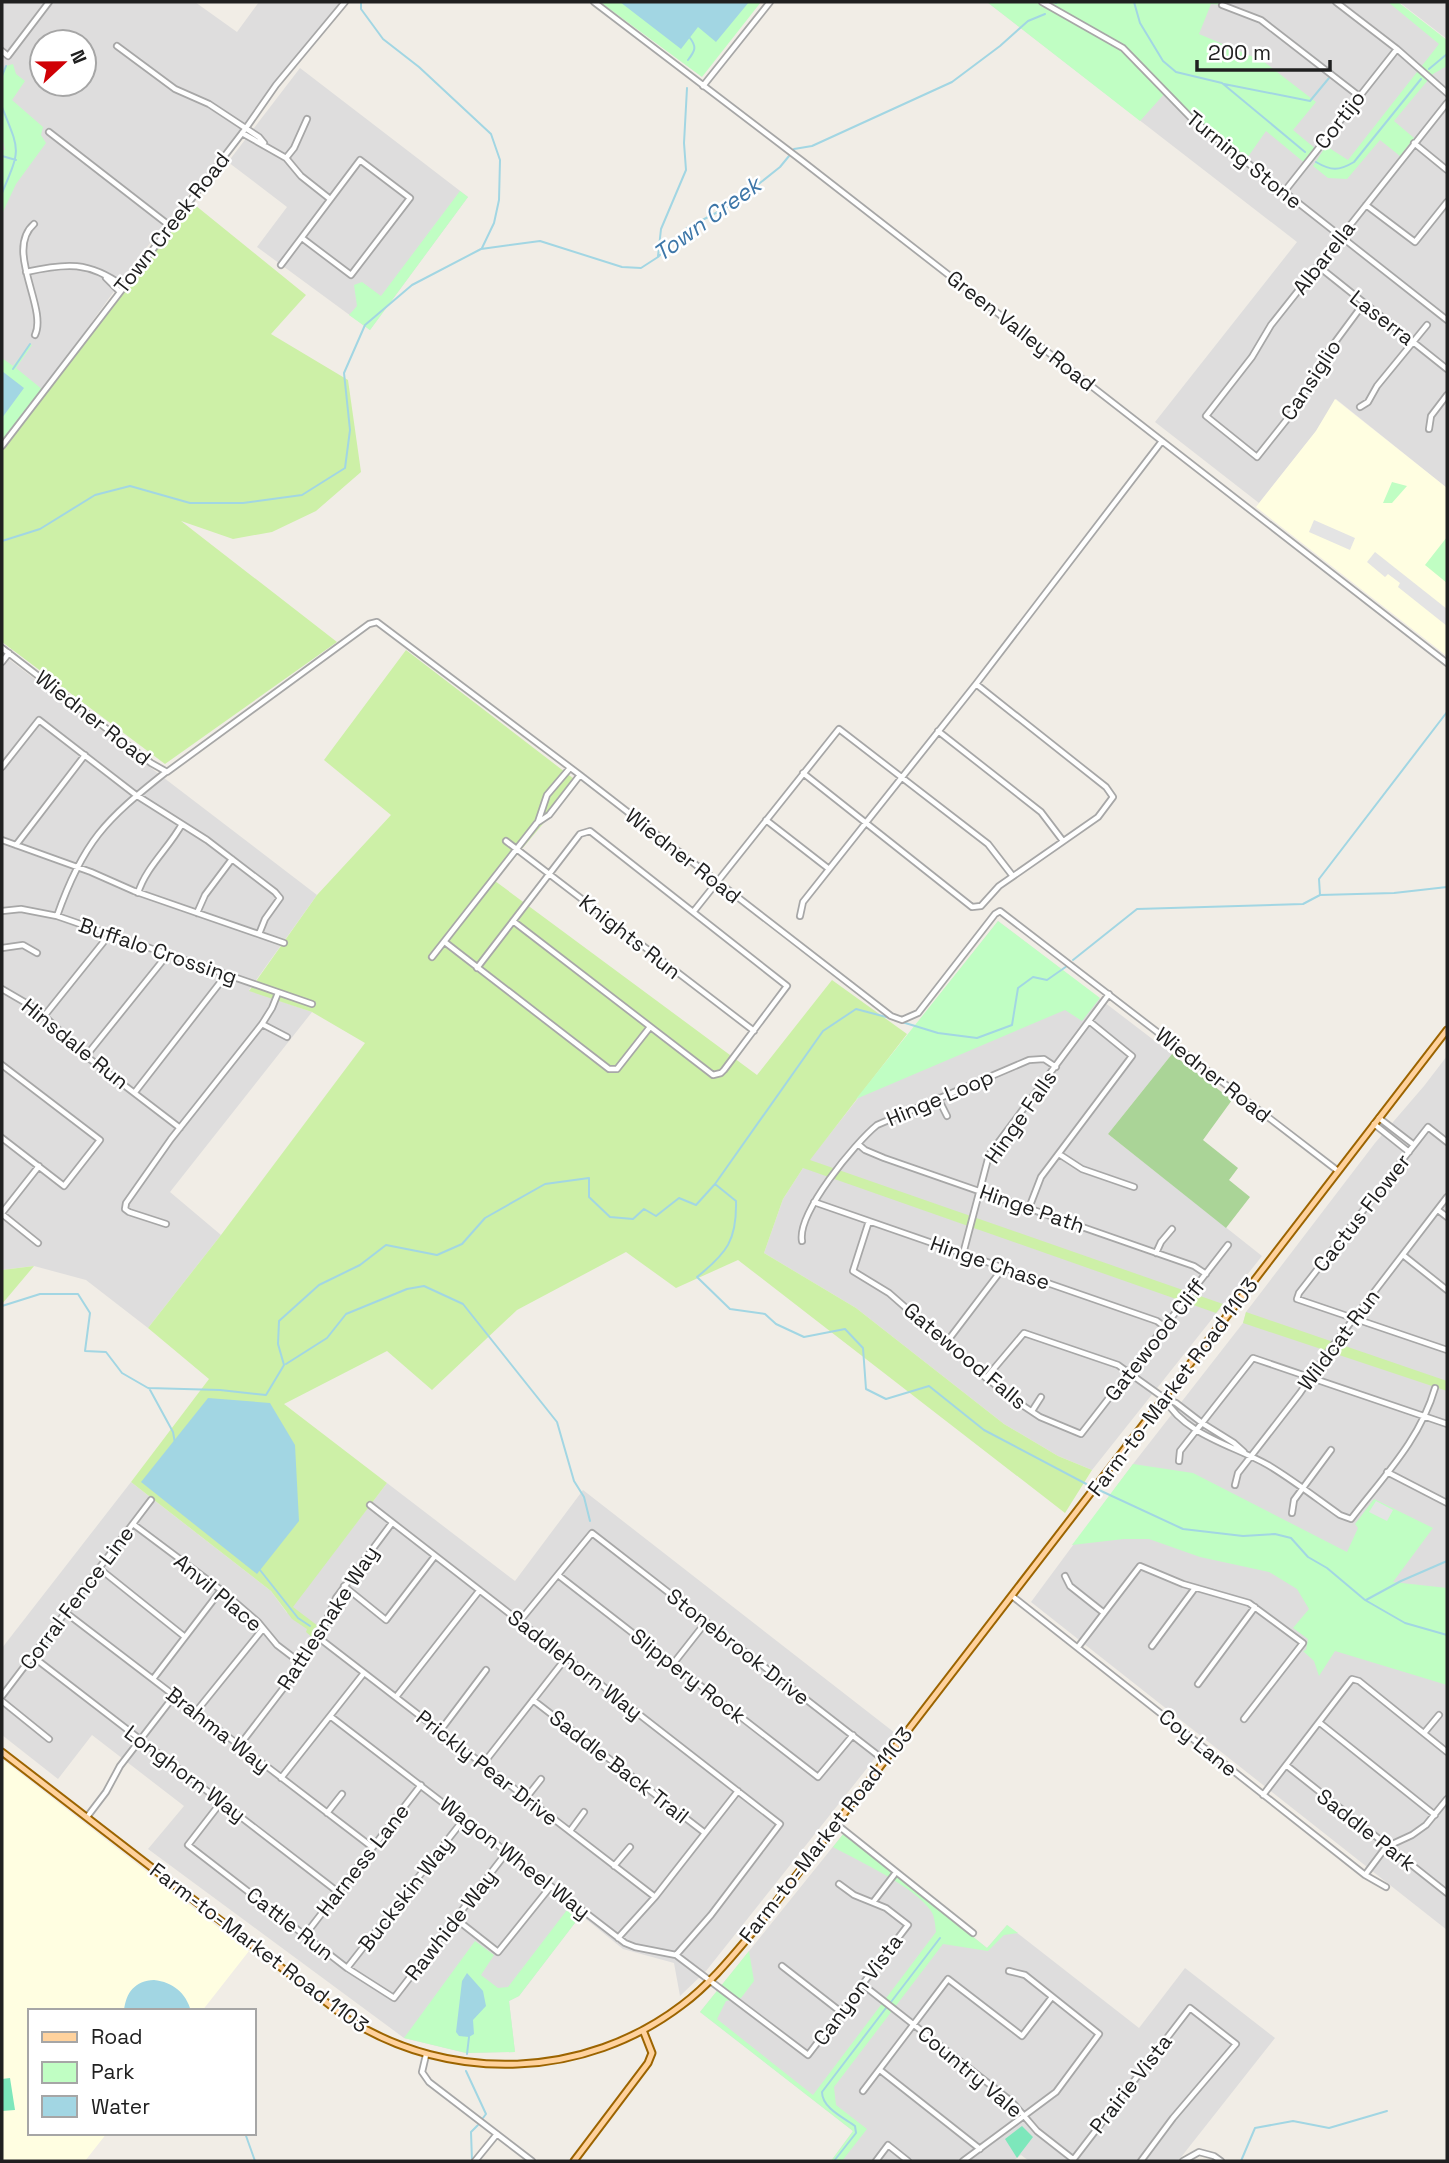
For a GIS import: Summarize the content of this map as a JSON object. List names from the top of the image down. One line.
{"streets":{"main road":["Farm-to-Market Road 1103"],"street":["Cortijo","Turning Stone","Town Creek Road","Albarella","Laserra","Green Valley Road","Cansiglio","Wiedner Road","Knights Run","Buffalo Crossing","Hinsdale Run","Hinge Loop","Hinge Falls","Hinge Path","Cactus Flower","Hinge Chase","Gatewood Cliff","Wildcat Run","Gatewood Falls","Anvil Place","Corral Fence Line","Rattlesnake Way","Stonebrook Drive","Saddlehorn Way","Slippery Rock","Brahma Way","Coy Lane","Saddle Back Trail","Prickly Pear Drive","Longhorn Way","Saddle Park","Wagon Wheel Way","Harness Lane","Buckskin Way","Cattle Run","Rawhide Way","Canyon Vista","Country Vale","Prairie Vista"]},"crossings":[["Cortijo","Turning Stone"],["Turning Stone","Albarella"],["Albarella","Laserra"],["Albarella","Cansiglio"],["Laserra","Cansiglio"],["Wiedner Road","Hinge Falls"],["Wiedner Road","Farm-to-Market Road 1103"],["Hinge Loop","Hinge Falls"],["Hinge Loop","Hinge Path"],["Hinge Loop","Hinge Chase"],["Hinge Falls","Hinge Path"],["Hinge Falls","Hinge Chase"],["Hinge Path","Gatewood Cliff"],["Cactus Flower","Wildcat Run"],["Hinge Chase","Gatewood Cliff"],["Hinge Chase","Gatewood Falls"],["Gatewood Cliff","Gatewood Falls"],["Farm-to-Market Road 1103","Stonebrook Drive"],["Farm-to-Market Road 1103","Coy Lane"],["Farm-to-Market Road 1103","Wagon Wheel Way"],["Anvil Place","Corral Fence Line"],["Anvil Place","Rattlesnake Way"],["Corral Fence Line","Brahma Way"],["Corral Fence Line","Longhorn Way"],["Rattlesnake Way","Saddlehorn Way"],["Rattlesnake Way","Brahma Way"],["Rattlesnake Way","Prickly Pear Drive"],["Stonebrook Drive","Slippery Rock"],["Saddlehorn Way","Wagon Wheel Way"],["Brahma Way","Harness Lane"],["Longhorn Way","Harness Lane"],["Longhorn Way","Cattle Run"],["Wagon Wheel Way","Harness Lane"],["Wagon Wheel Way","Buckskin Way"],["Wagon Wheel Way","Rawhide Way"],["Wagon Wheel Way","Canyon Vista"],["Harness Lane","Cattle Run"],["Buckskin Way","Cattle Run"],["Cattle Run","Rawhide Way"],["Canyon Vista","Country Vale"],["Country Vale","Prairie Vista"]],"water":["Town Creek"],"legend":["Road","Park","Water"],"scale_bar":"200 m","north":"right"}
